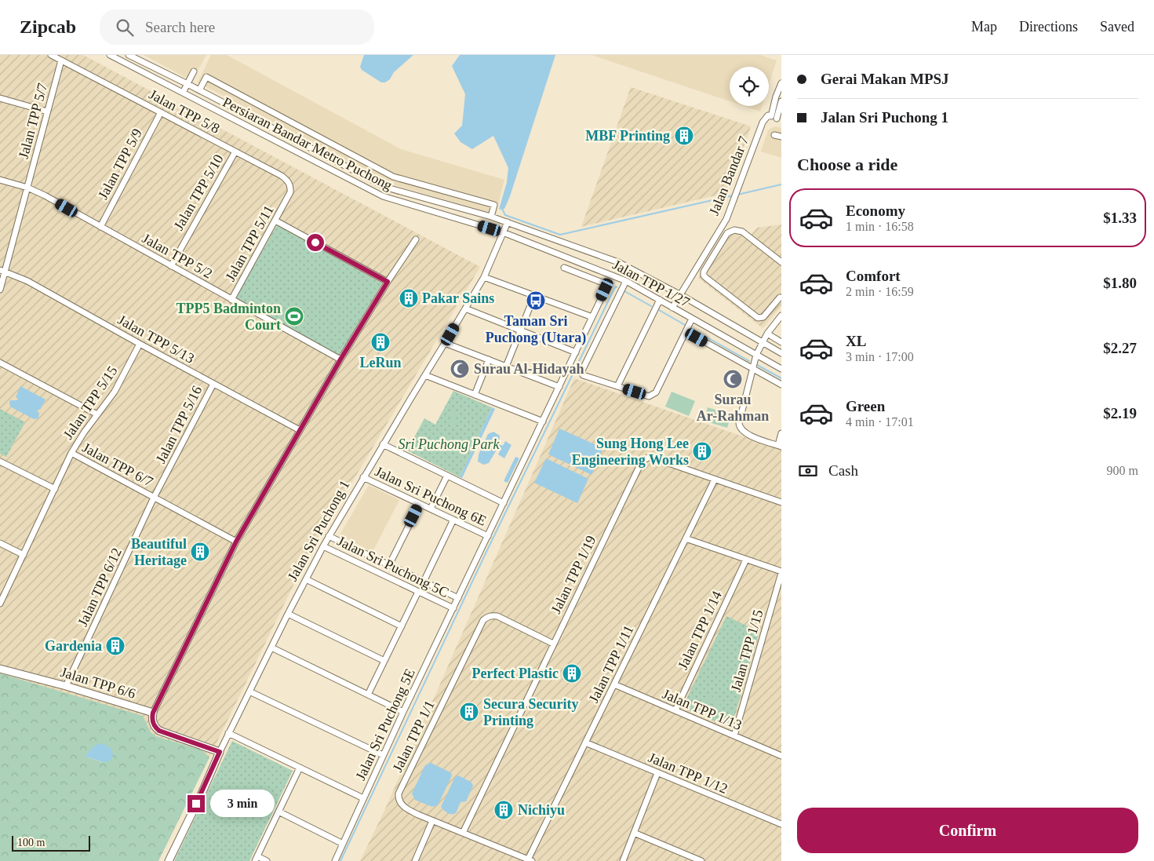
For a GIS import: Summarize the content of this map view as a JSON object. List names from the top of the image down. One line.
{"streets":{"street":["Jalan TPP 5/8","Jalan TPP 5/7","Persiaran Bandar Metro Puchong","Jalan TPP 5/9","Jalan Bandar 7","Jalan TPP 5/10","Jalan TPP 5/11","Jalan TPP 5/2","Jalan TPP 1/27","Jalan TPP 5/13","Jalan TPP 5/15","Jalan TPP 5/16","Jalan TPP 6/7","Jalan Sri Puchong 6E","Jalan Sri Puchong 1","Jalan Sri Puchong 5C","Jalan TPP 1/19","Jalan TPP 6/12","Jalan TPP 1/14","Jalan TPP 1/15","Jalan TPP 1/11","Jalan TPP 6/6","Jalan TPP 1/13","Jalan Sri Puchong 5E","Jalan TPP 1/1","Jalan TPP 1/12"]},"crossings":[["Jalan TPP 5/8","Jalan TPP 5/7"],["Jalan TPP 5/8","Jalan TPP 5/9"],["Jalan TPP 5/8","Jalan TPP 5/10"],["Jalan TPP 5/8","Jalan TPP 5/11"],["Jalan TPP 5/7","Jalan TPP 5/2"],["Jalan TPP 5/7","Jalan TPP 5/13"],["Persiaran Bandar Metro Puchong","Jalan TPP 1/27"],["Persiaran Bandar Metro Puchong","Jalan Sri Puchong 1"],["Jalan TPP 5/9","Jalan TPP 5/2"],["Jalan Bandar 7","Jalan TPP 1/27"],["Jalan TPP 5/10","Jalan TPP 5/2"],["Jalan TPP 5/11","Jalan TPP 5/2"],["Jalan TPP 1/27","Jalan Sri Puchong 1"],["Jalan TPP 5/13","Jalan TPP 5/15"],["Jalan TPP 5/13","Jalan TPP 5/16"],["Jalan TPP 5/15","Jalan TPP 6/7"],["Jalan TPP 5/16","Jalan TPP 6/7"],["Jalan TPP 5/16","Jalan TPP 6/12"],["Jalan TPP 6/7","Jalan TPP 6/12"],["Jalan Sri Puchong 6E","Jalan Sri Puchong 1"],["Jalan Sri Puchong 6E","Jalan Sri Puchong 5E"],["Jalan Sri Puchong 1","Jalan Sri Puchong 5C"],["Jalan Sri Puchong 5C","Jalan Sri Puchong 5E"],["Jalan TPP 1/19","Jalan TPP 1/11"],["Jalan TPP 1/19","Jalan TPP 1/1"],["Jalan TPP 6/12","Jalan TPP 6/6"],["Jalan TPP 1/14","Jalan TPP 1/13"],["Jalan TPP 1/15","Jalan TPP 1/13"],["Jalan TPP 1/11","Jalan TPP 1/13"],["Jalan TPP 1/11","Jalan TPP 1/1"],["Jalan TPP 1/11","Jalan TPP 1/12"]],"parks":["Sri Puchong Park"],"places":{"building":["MBF Printing","Pakar Sains","LeRun","Sung Hong Lee Engineering Works","Beautiful Heritage","Gardenia","Perfect Plastic","Secura Security Printing","Nichiyu"],"bus stop":["Taman Sri Puchong (Utara)"],"sports":["TPP5 Badminton Court"],"mosque":["Surau Al-Hidayah","Surau Ar-Rahman"]},"scale_bar":"100 m","page":{"header":"Zipcab","search":"Search here","nav":["Map","Directions","Saved"],"banner":["Gerai Makan MPSJ","Jalan Sri Puchong 1"],"heading":"Choose a ride","list":[{"name":"Economy","note":"1 min · 16:58","value":"$1.33"},{"name":"Comfort","note":"2 min · 16:59","value":"$1.80"},{"name":"XL","note":"3 min · 17:00","value":"$2.27"},{"name":"Green","note":"4 min · 17:01","value":"$2.19"}],"pay":["Cash","900 m"],"bubble":"3 min","buttons":"Confirm","scale":"100 m"}}
